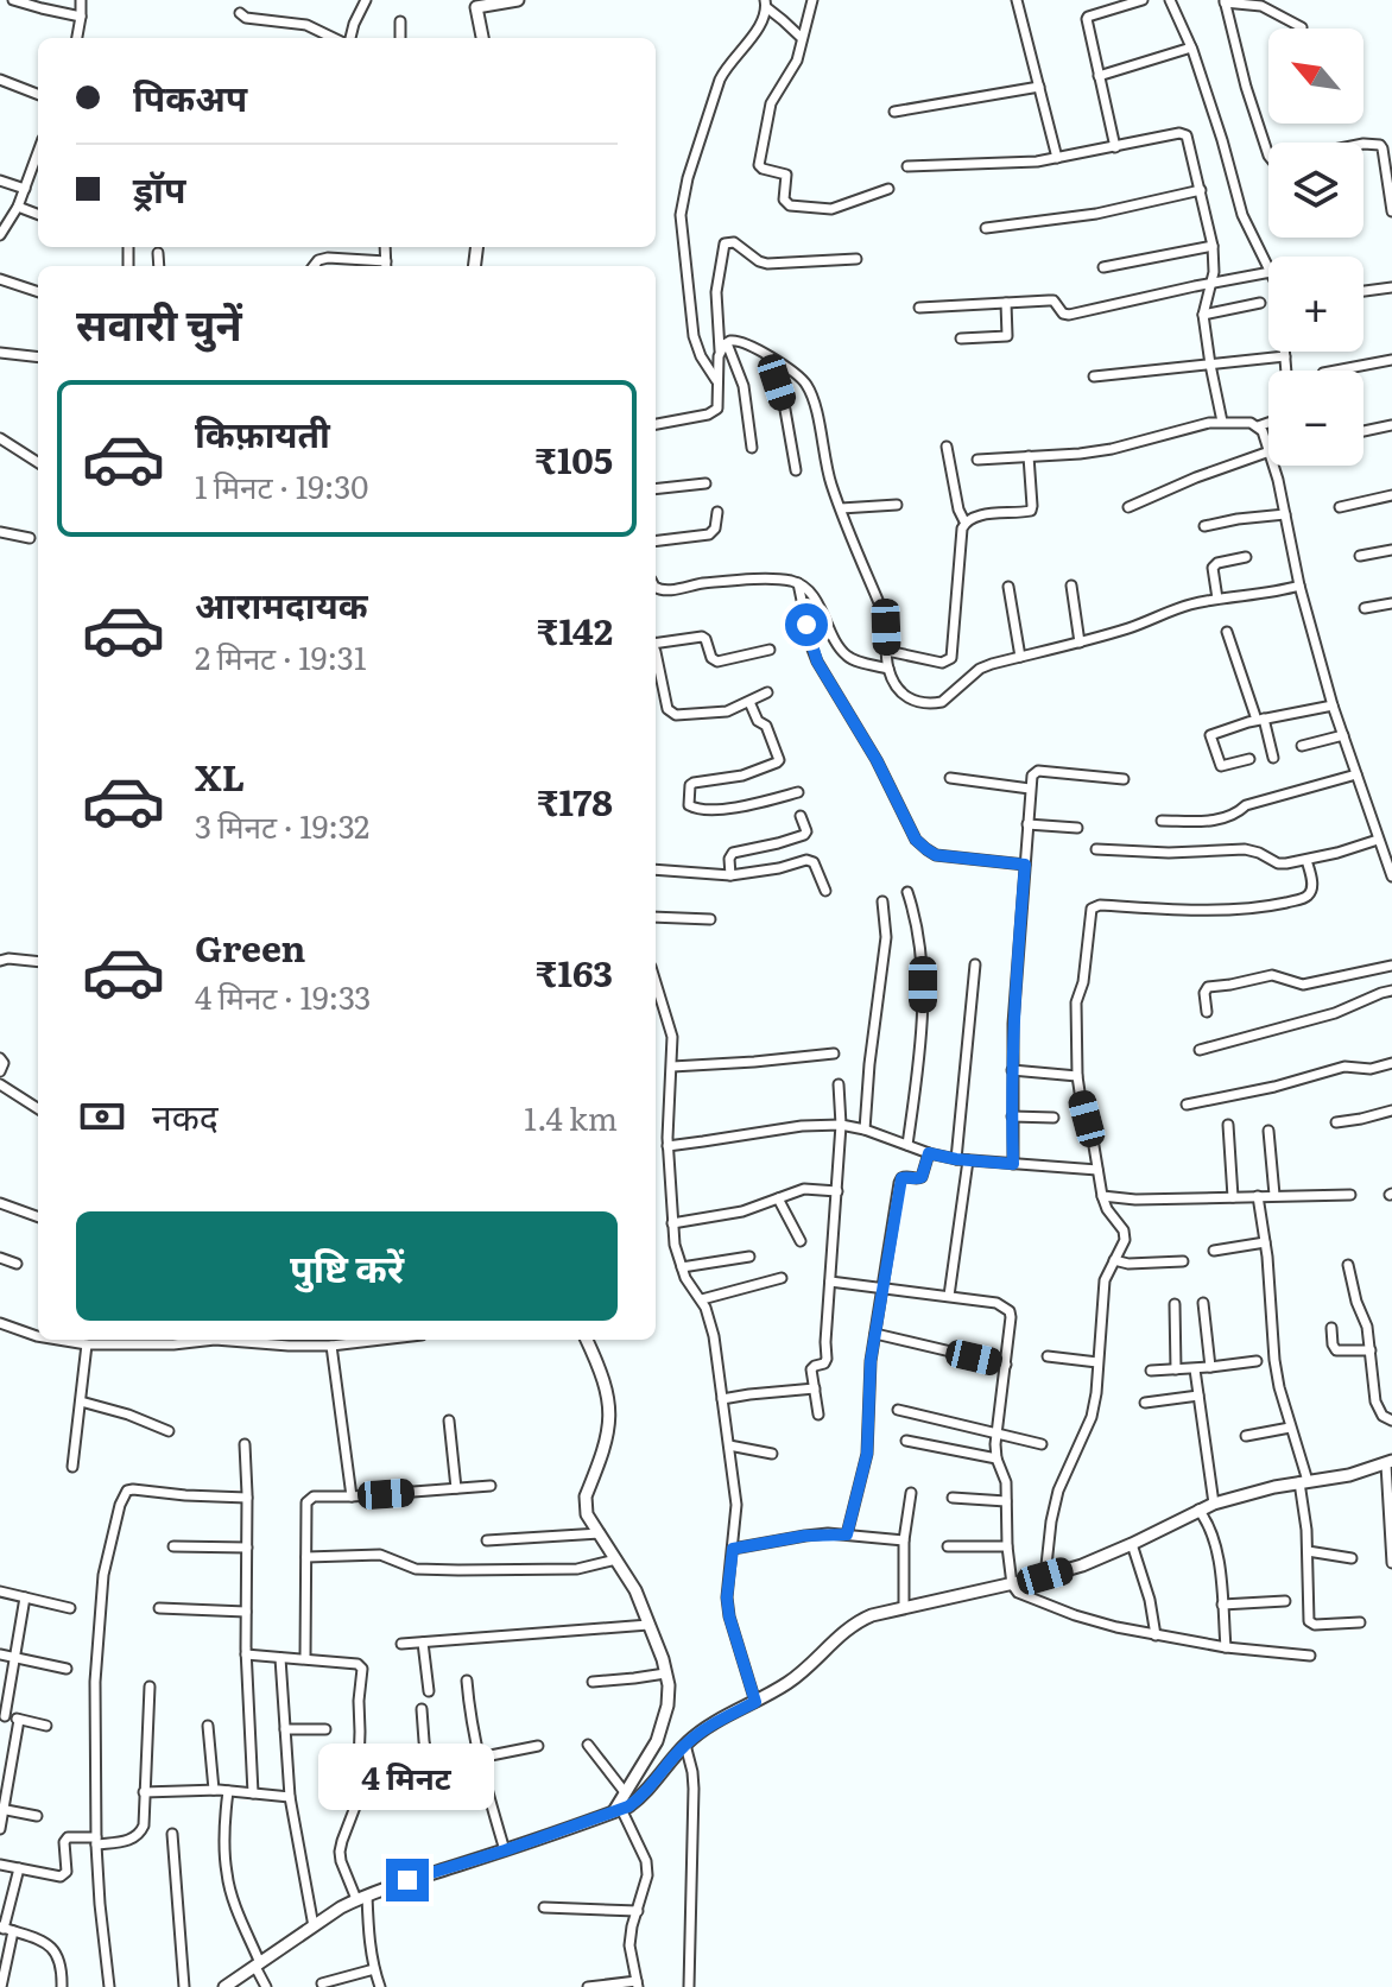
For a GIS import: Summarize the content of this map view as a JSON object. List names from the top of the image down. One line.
{"north":"top left","page":{"map_buttons":["+","−"],"banner":["पिकअप","ड्रॉप"],"heading":"सवारी चुनें","list":[{"name":"किफ़ायती","note":"1 मिनट · 19:30","value":"₹105"},{"name":"आरामदायक","note":"2 मिनट · 19:31","value":"₹142"},{"name":"XL","note":"3 मिनट · 19:32","value":"₹178"},{"name":"Green","note":"4 मिनट · 19:33","value":"₹163"}],"pay":["नकद","1.4 km"],"buttons":"पुष्टि करें","bubble":"4 मिनट"}}
